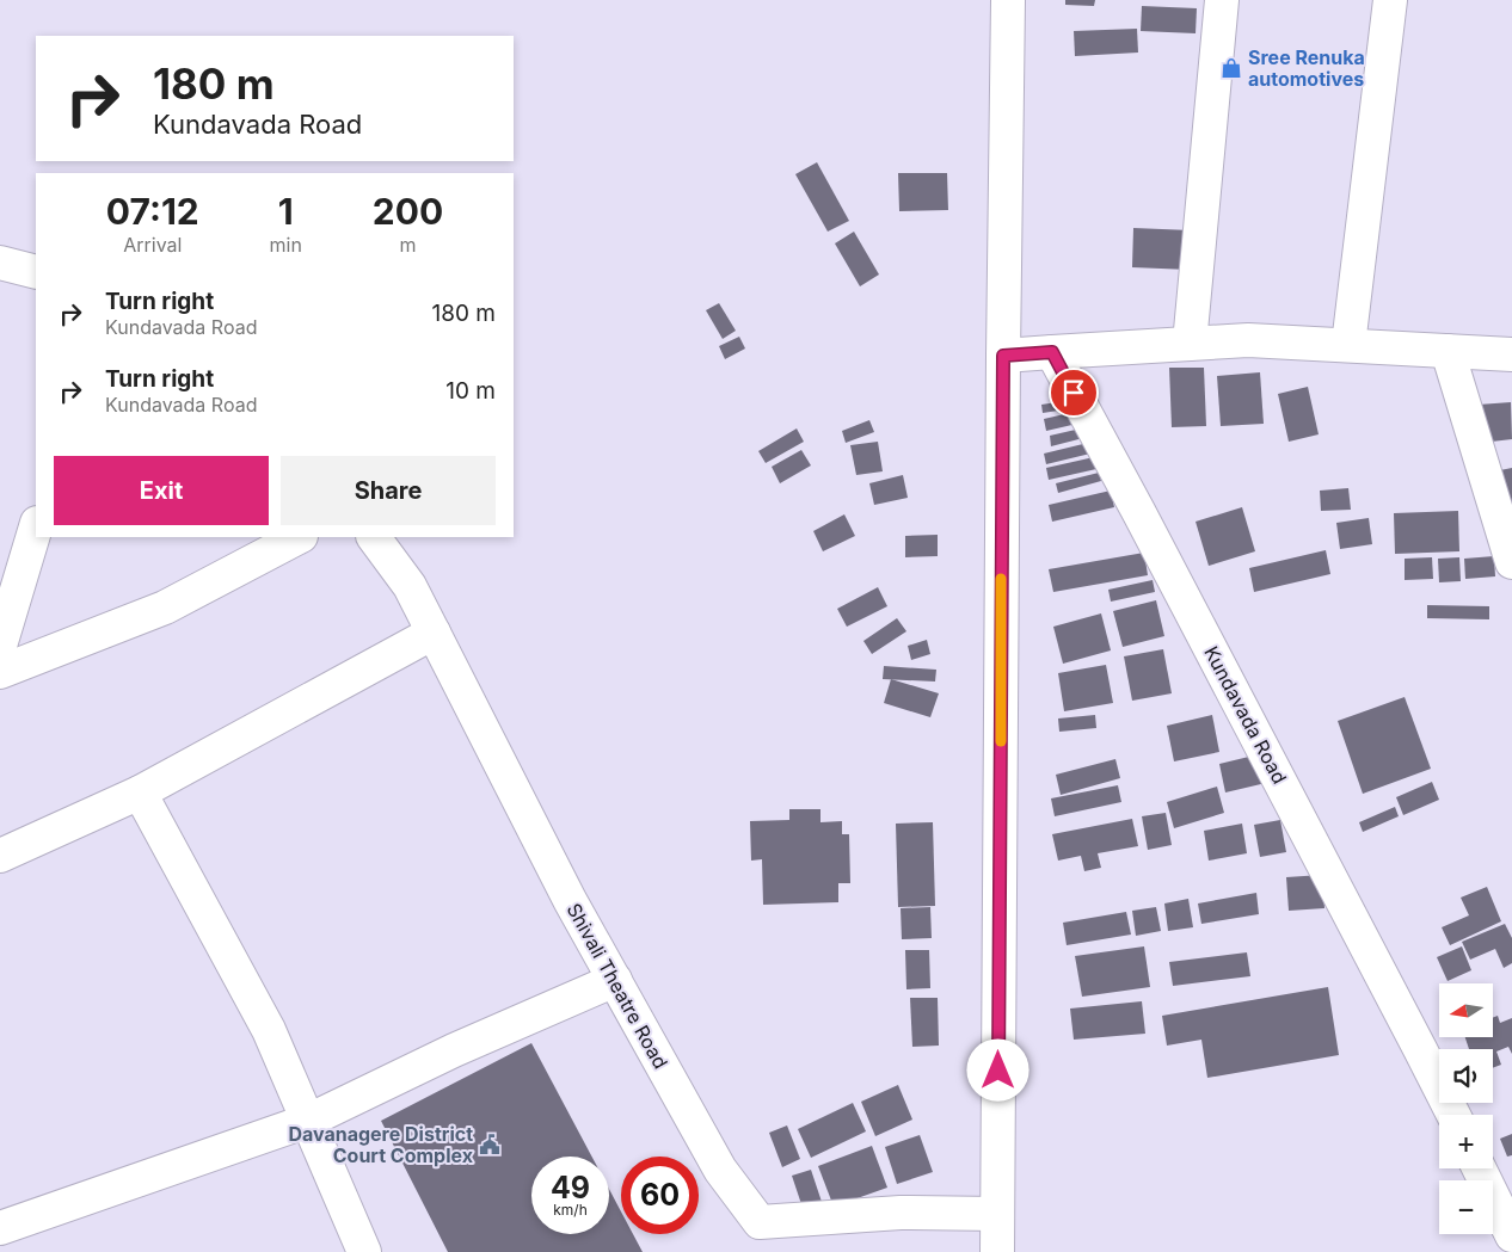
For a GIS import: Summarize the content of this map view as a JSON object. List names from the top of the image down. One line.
{"streets":{"street":["Kundavada Road","Shivali Theatre Road"]},"places":{"shop":["Sree Renuka automotives"],"public building":["Davanagere District Court Complex"]},"north":"left","page":{"turn":["180 m","Kundavada Road"],"eta":["07:12","Arrival","1","min","200","m"],"list":[{"name":"Turn right","note":"Kundavada Road","value":"180 m"},{"name":"Turn right","note":"Kundavada Road","value":"10 m"}],"buttons":["Exit","Share"],"map_buttons":["+","−"],"speed":"49 km/h","limit":"60"}}
